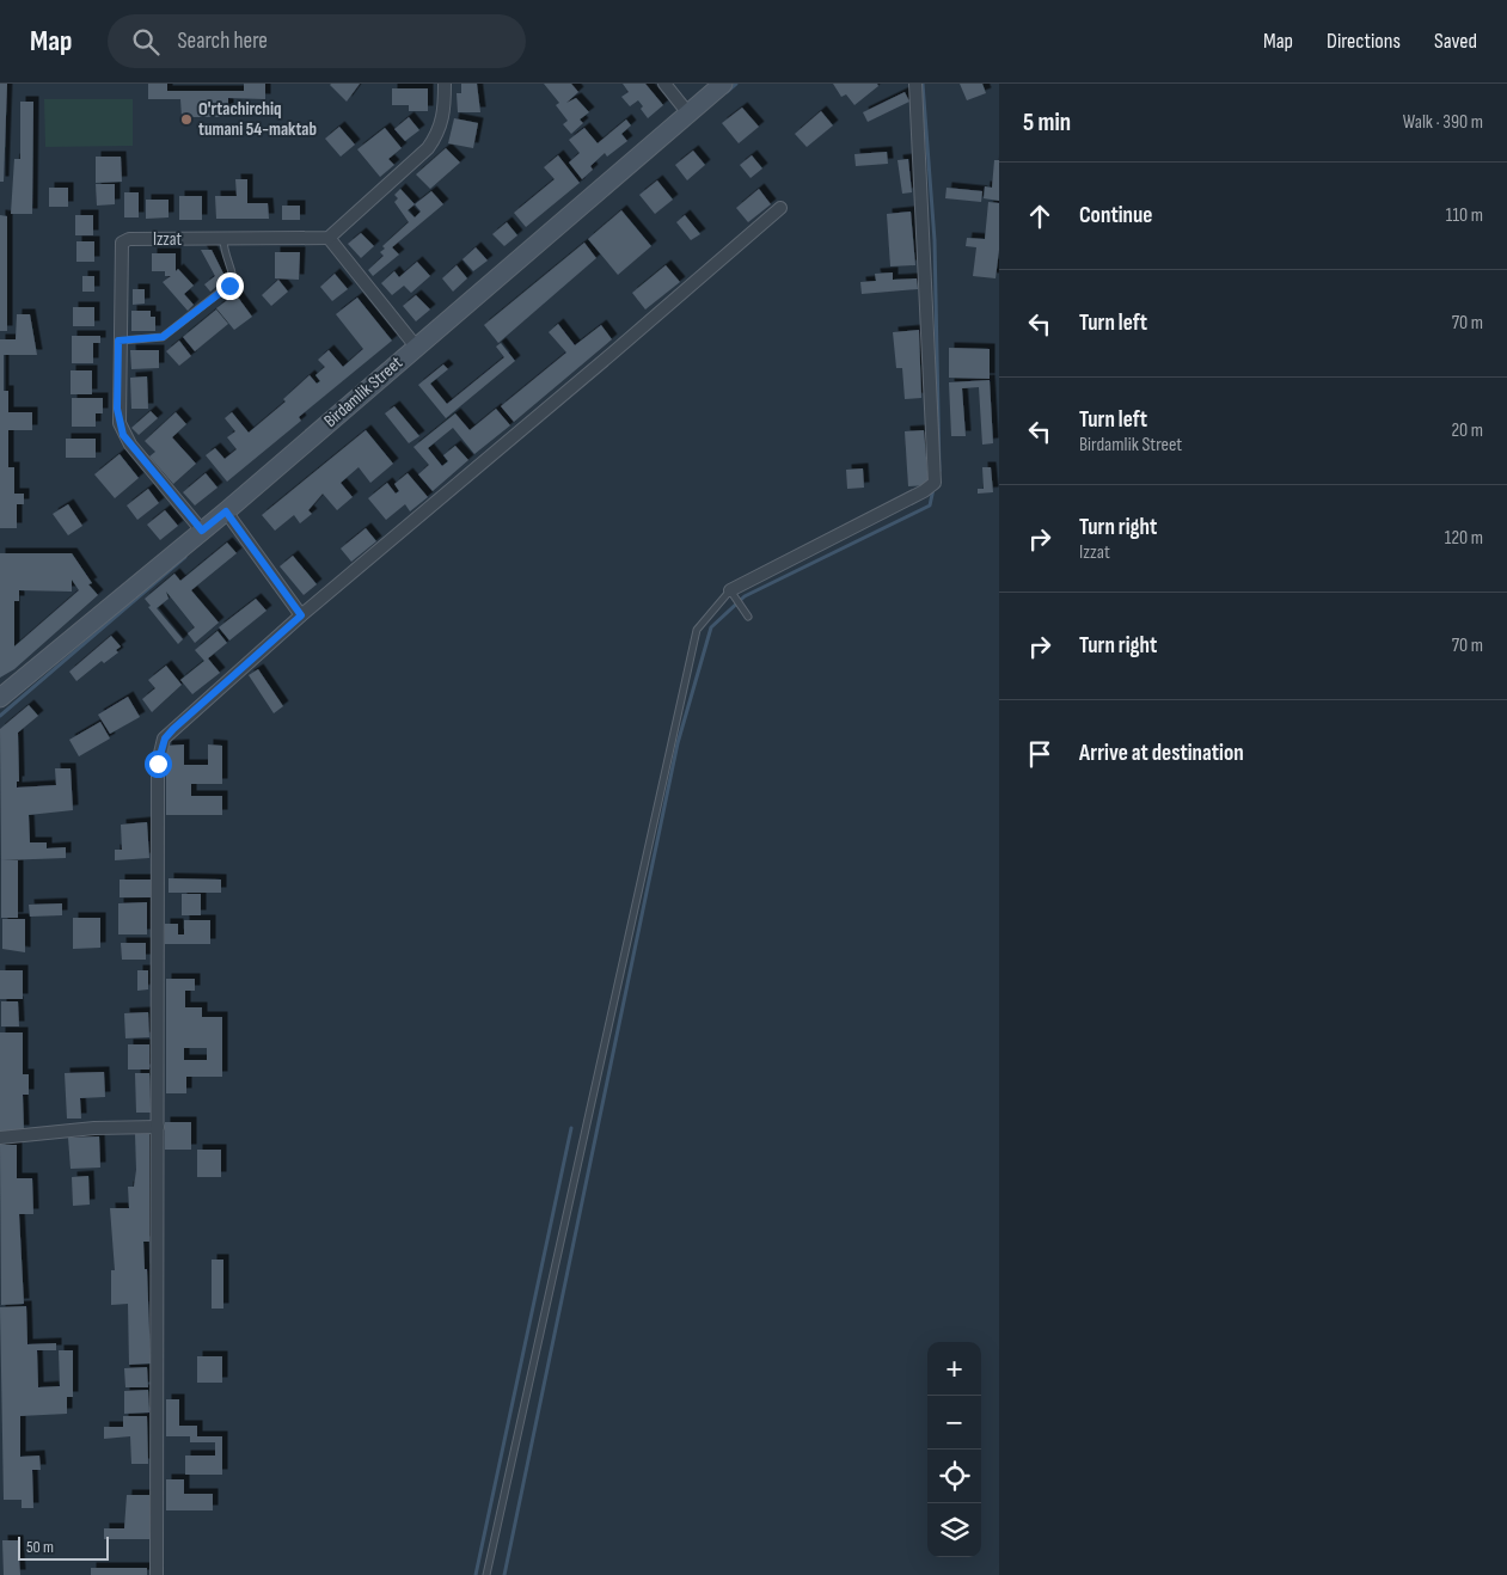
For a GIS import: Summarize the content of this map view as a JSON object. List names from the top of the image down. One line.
{"streets":{"street":["Izzat","Birdamlik Street"]},"crossings":[["Izzat","Birdamlik Street"]],"places":["O'rtachirchiq tumani 54-maktab"],"scale_bar":"50 m","page":{"header":"Map","search":"Search here","nav":["Map","Directions","Saved"],"heading":["5 min","Walk · 390 m"],"list":[["Continue","110 m"],["Turn left","70 m"],["Turn left","Birdamlik Street","20 m"],["Turn right","Izzat","120 m"],["Turn right","70 m"],"Arrive at destination"],"map_buttons":["+","−"],"scale":"50 m"}}
